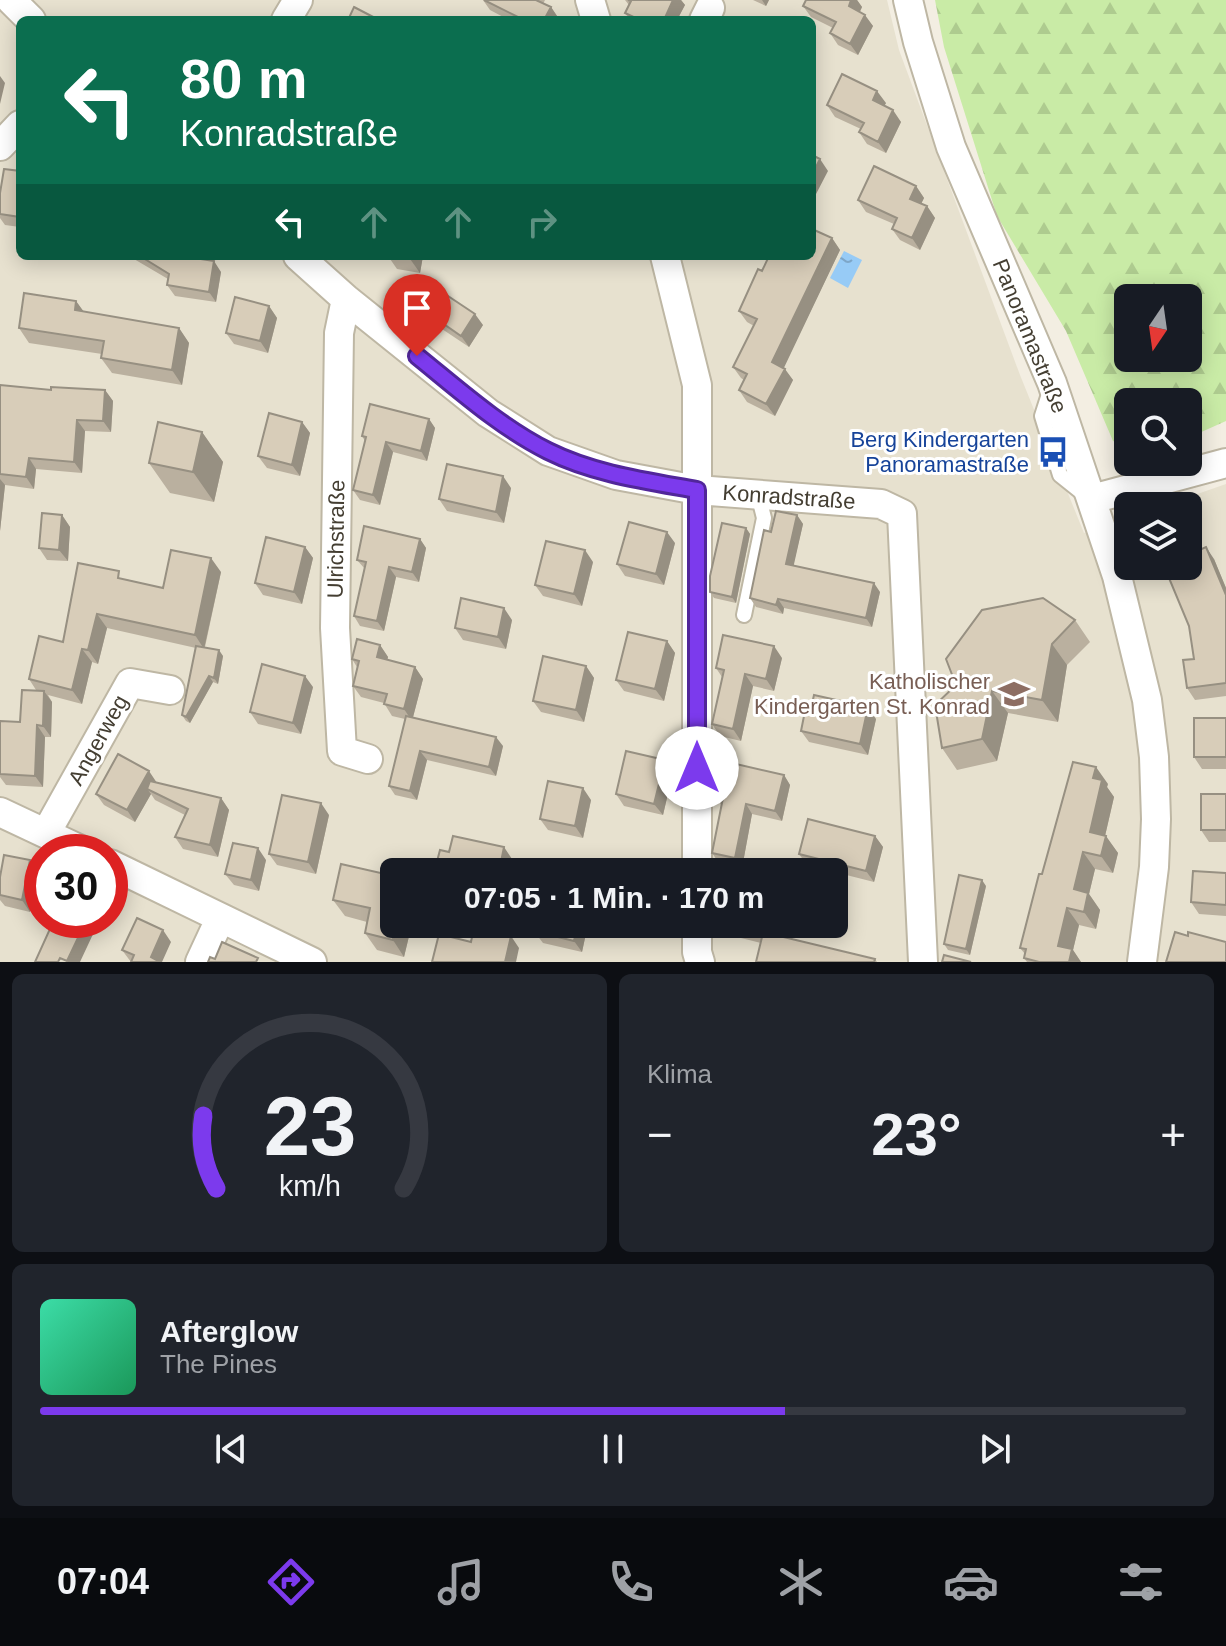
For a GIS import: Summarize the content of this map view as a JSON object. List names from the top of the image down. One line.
{"streets":{"street":["Panoramastraße","Konradstraße","Ulrichstraße","Angerweg"]},"crossings":[["Konradstraße","Ulrichstraße"]],"places":{"bus stop":["Berg Kindergarten Panoramastraße"],"school or university":["Katholischer Kindergarten St. Konrad"]},"north":"bottom","page":{"turn":["80 m","Konradstraße"],"limit":"30","trip":"07:05 · 1 Min. · 170 m","tile":"Klima","heat":["−","23°","+"],"song":["Afterglow","The Pines"],"tabs":"07:04","gauge":["23","km/h"]}}
